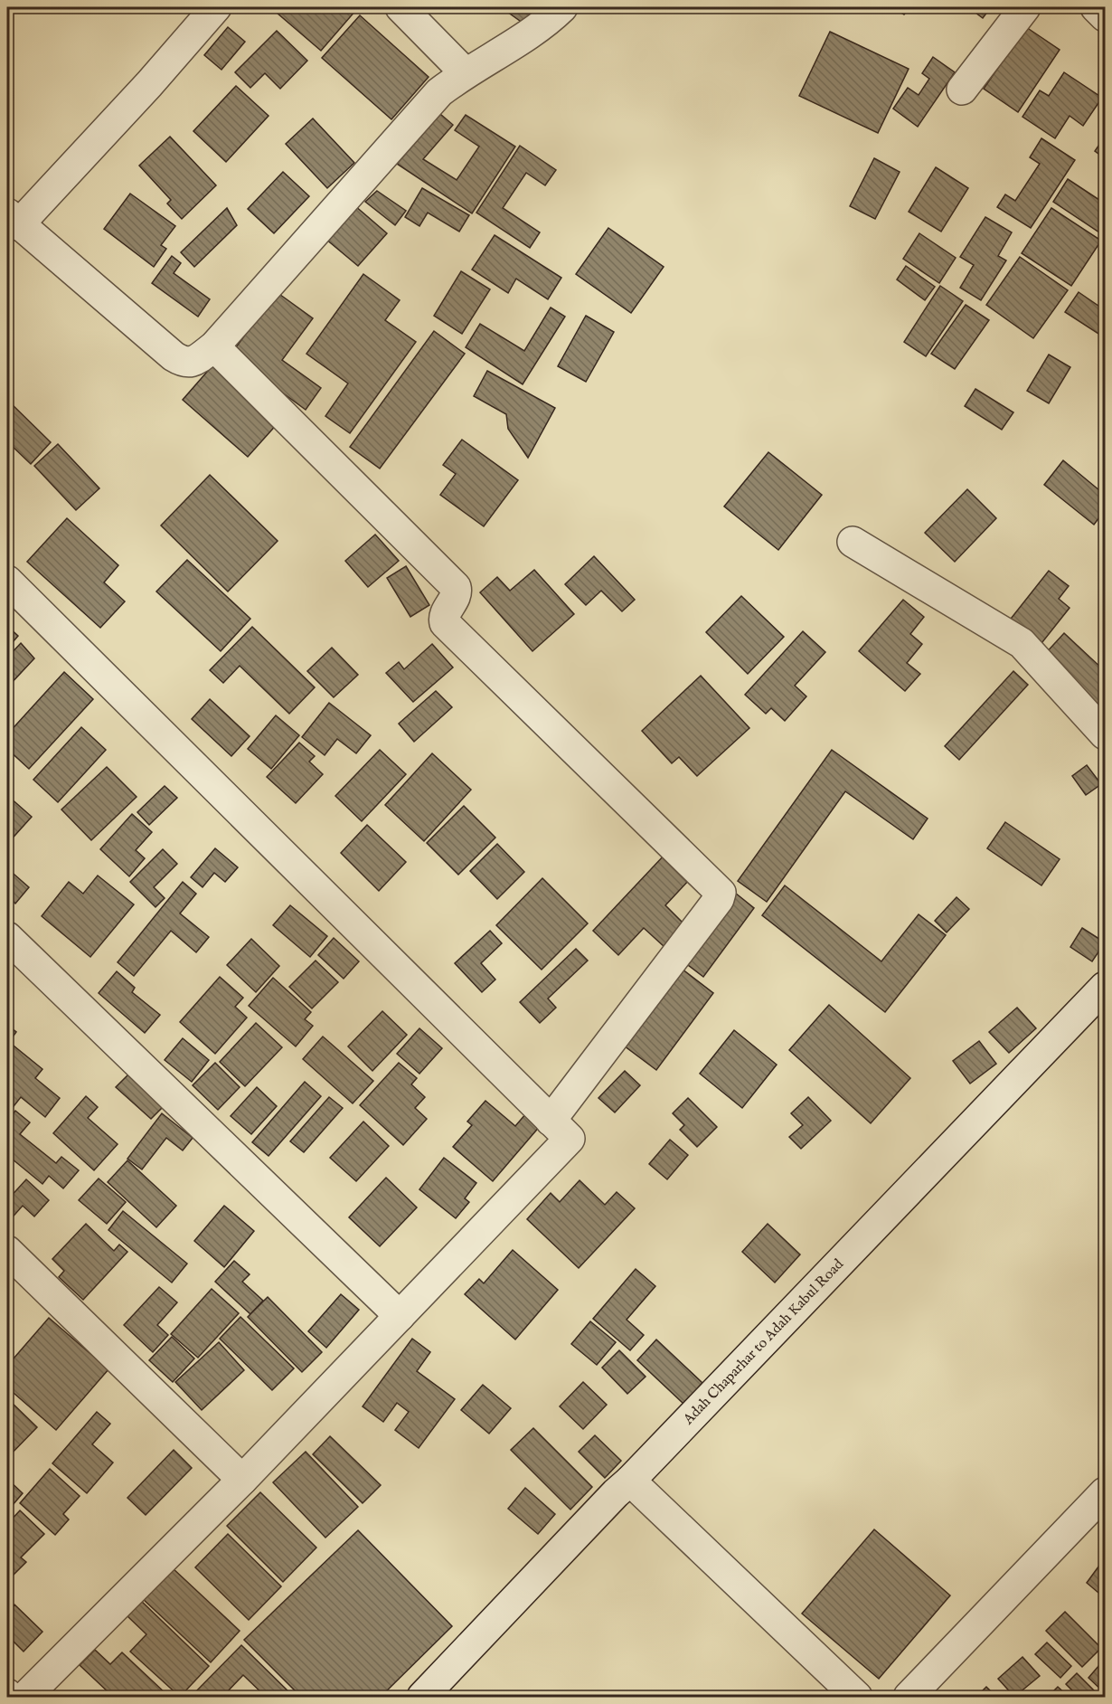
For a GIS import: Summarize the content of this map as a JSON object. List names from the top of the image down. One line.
{"streets":{"street":["Adah Chaparhar to Adah Kabul Road"]}}
